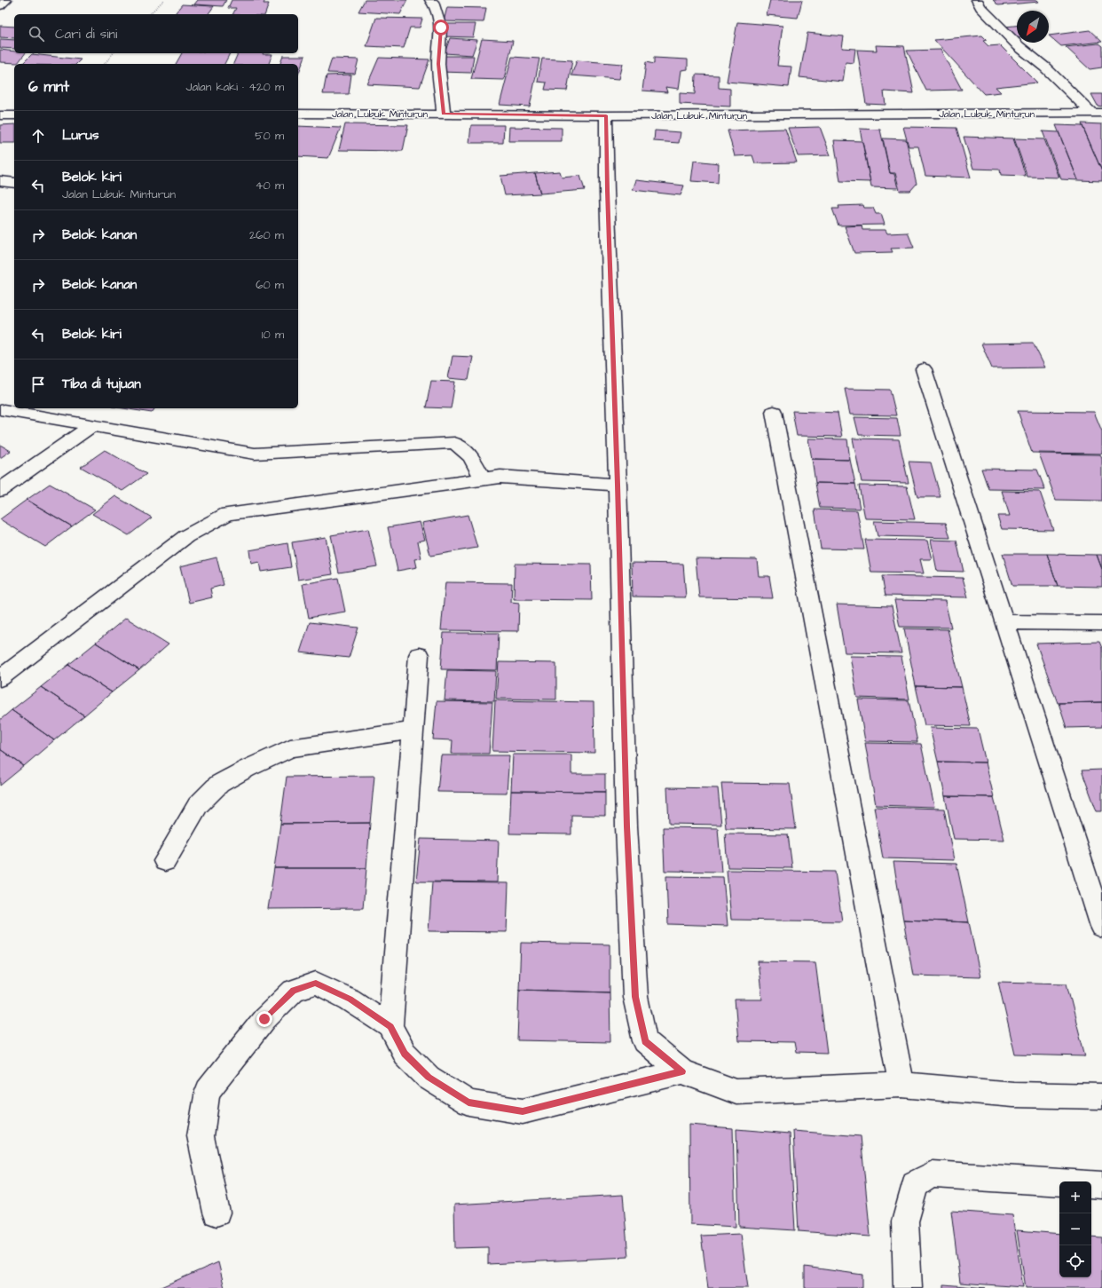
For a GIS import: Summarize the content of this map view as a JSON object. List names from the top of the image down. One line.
{"streets":{"street":["Jalan Lubuk Minturun"]},"north":"bottom left","page":{"search":"Cari di sini","heading":["6 mnt","Jalan kaki · 420 m"],"list":[["Lurus","50 m"],["Belok kiri","Jalan Lubuk Minturun","40 m"],["Belok kanan","260 m"],["Belok kanan","60 m"],["Belok kiri","10 m"],"Tiba di tujuan"],"map_buttons":["+","−"]}}
